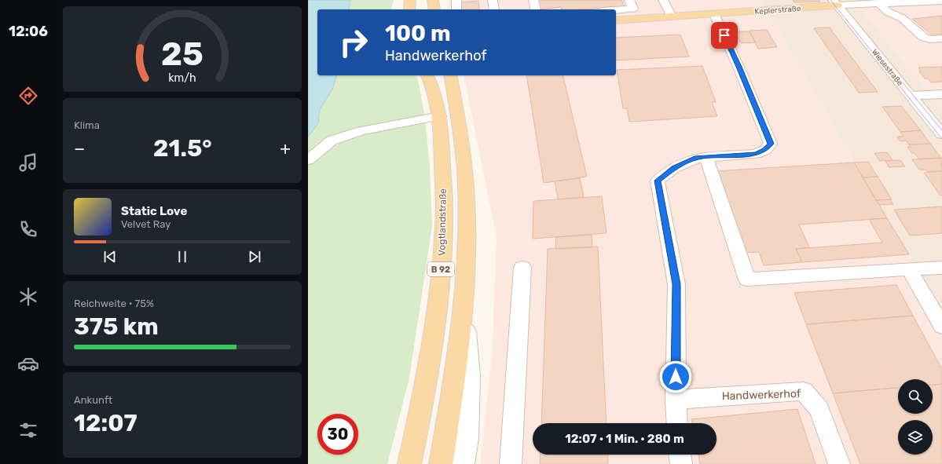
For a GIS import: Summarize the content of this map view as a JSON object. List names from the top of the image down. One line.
{"streets":{"main road":["Keplerstraße","Vogtlandstraße","B 92"],"street":["Wiesestraße","Handwerkerhof"]},"crossings":[["Keplerstraße","Wiesestraße"]],"page":{"tabs":"12:06","turn":["100 m","Handwerkerhof"],"tile":["Klima",["Reichweite · 75%","375 km"],["Ankunft","12:07"]],"heat":["−","21.5°","+"],"song":["Static Love","Velvet Ray"],"limit":"30","trip":"12:07 · 1 Min. · 280 m","gauge":["25","km/h"]}}
